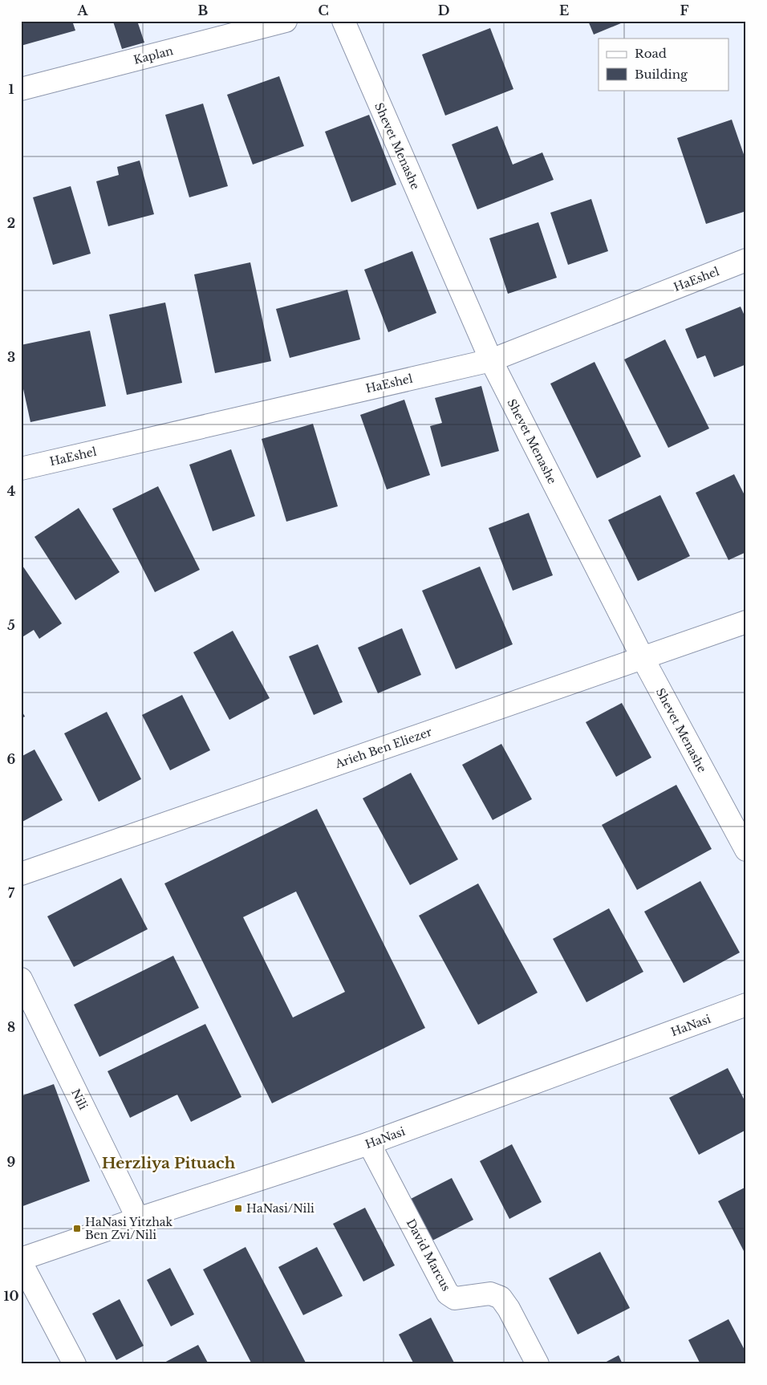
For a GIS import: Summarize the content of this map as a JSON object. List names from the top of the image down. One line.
{"streets":{"street":["Kaplan","Shevet Menashe","HaEshel","Arieh Ben Eliezer","HaNasi","Nili","David Marcus"]},"crossings":[["Shevet Menashe","HaEshel"],["Shevet Menashe","Arieh Ben Eliezer"],["HaNasi","Nili"],["HaNasi","David Marcus"]],"districts":["Herzliya Pituach"],"places":{"transit":["HaNasi/Nili","HaNasi Yitzhak Ben Zvi/Nili"]},"legend":["Road","Building"],"grid":{"columns":["A","B","C","D","E","F"],"rows":["1","2","3","4","5","6","7","8","9","10"]}}
